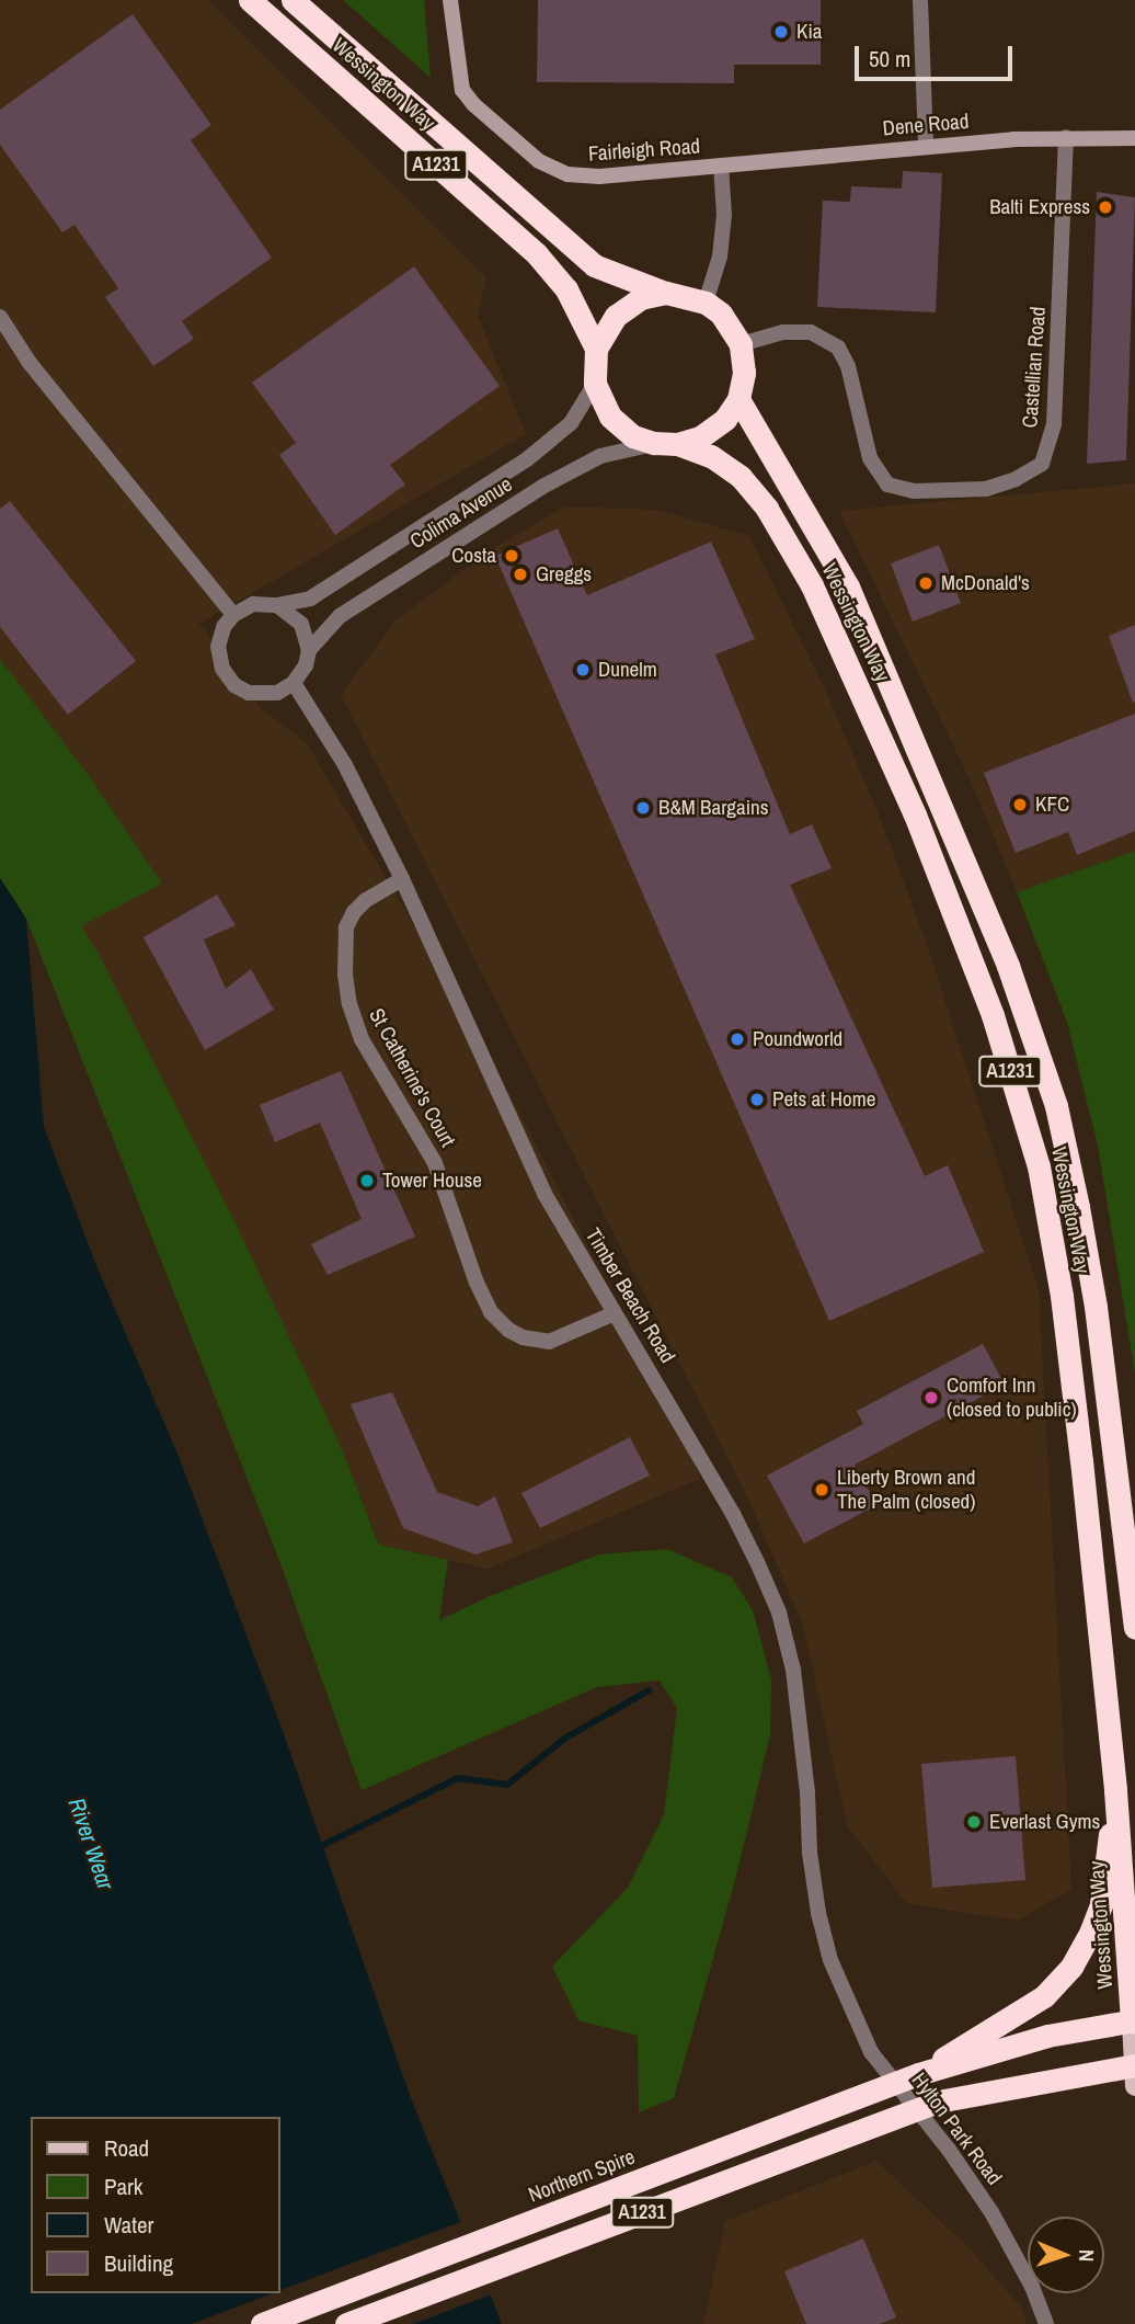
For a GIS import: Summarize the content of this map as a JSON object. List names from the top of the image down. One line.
{"streets":{"highway":["Wessington Way","A1231","Northern Spire"],"street":["Dene Road","Fairleigh Road","Castellian Road","Colima Avenue","St Catherine's Court","Timber Beach Road","Hylton Park Road"]},"crossings":[["Wessington Way","A1231"],["Wessington Way","Castellian Road"],["Wessington Way","Colima Avenue"],["Dene Road","Fairleigh Road"],["Dene Road","Castellian Road"],["A1231","Northern Spire"],["Castellian Road","Colima Avenue"],["Colima Avenue","Timber Beach Road"],["St Catherine's Court","Timber Beach Road"],["Timber Beach Road","Hylton Park Road"]],"water":["River Wear"],"places":["Kia","Balti Express","Costa","Greggs","McDonald's","Dunelm","KFC","B&M Bargains","Poundworld","Pets at Home","Tower House","Comfort Inn (closed to public)","Liberty Brown and The Palm (closed)","Everlast Gyms"],"legend":["Road","Park","Water","Building"],"scale_bar":"50 m","north":"right"}
